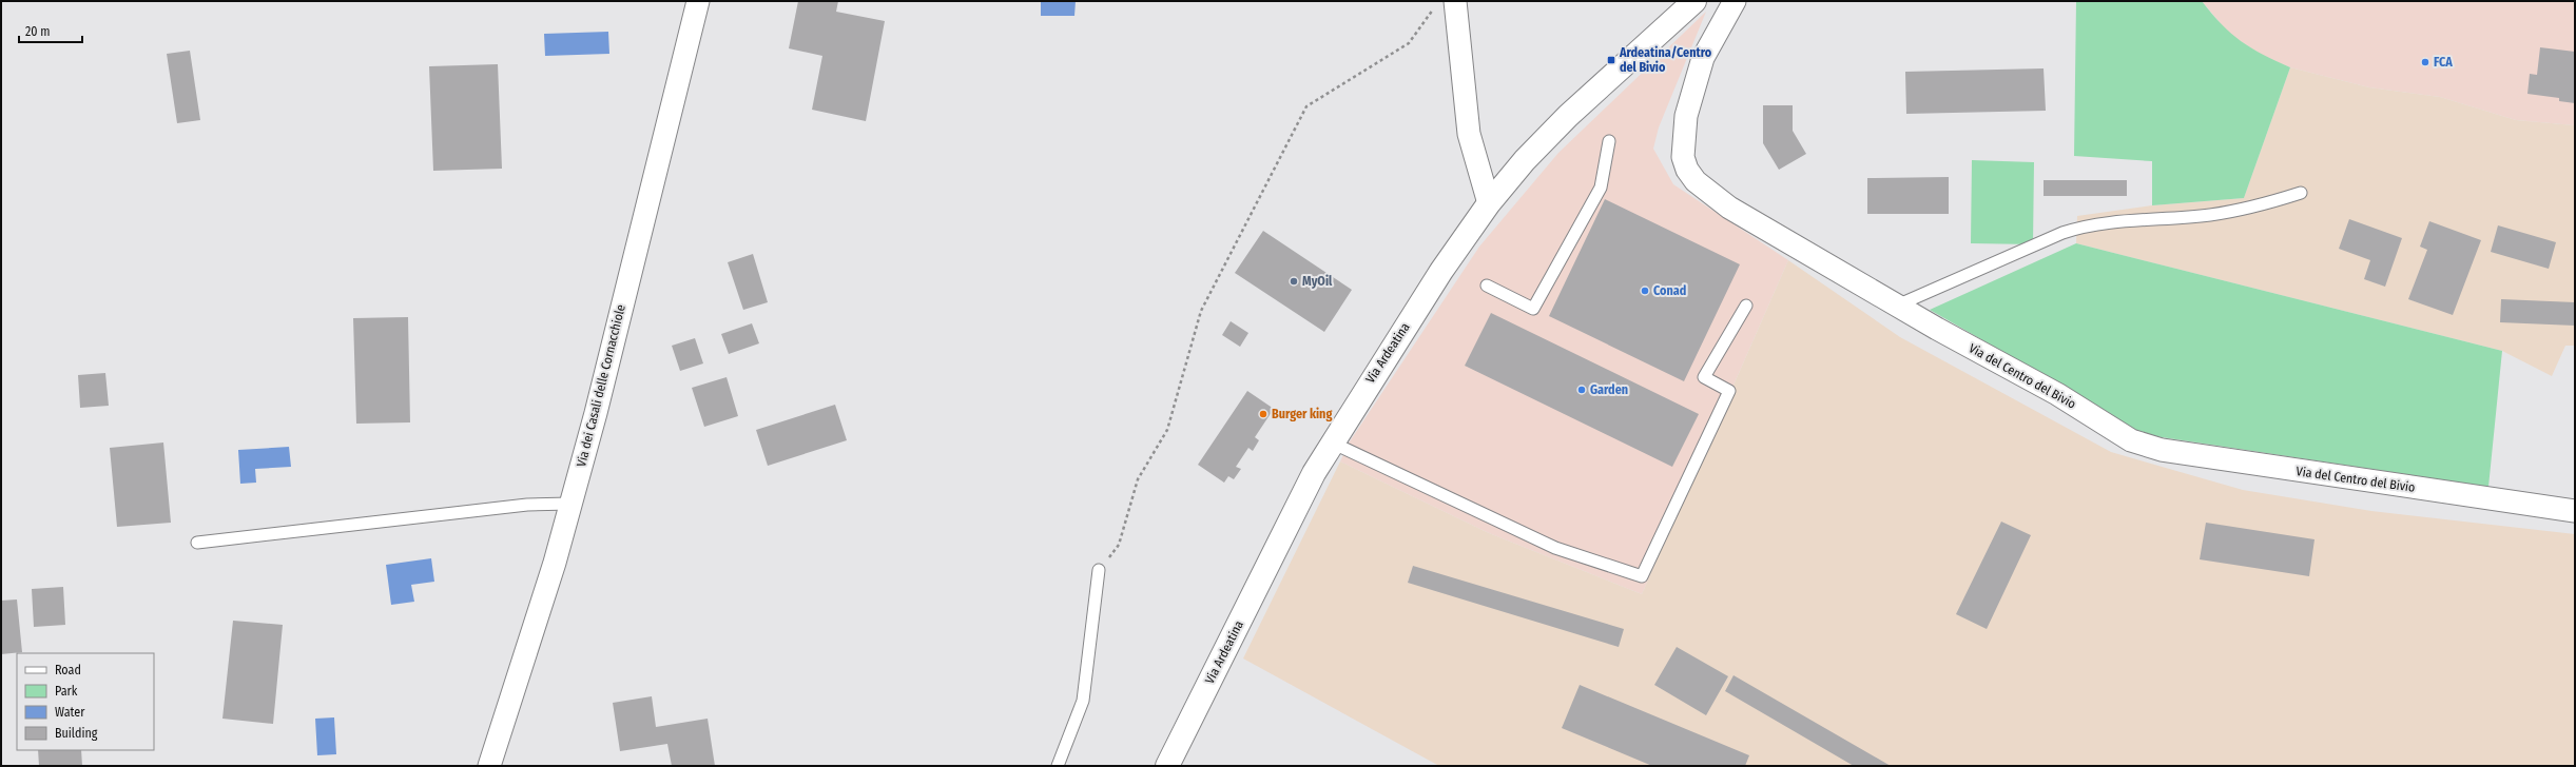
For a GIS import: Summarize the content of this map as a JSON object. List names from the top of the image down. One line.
{"streets":{"main road":["Via Ardeatina"],"street":["Via del Centro del Bivio","Via dei Casali delle Cornacchiole"]},"places":{"transit":["Ardeatina/Centro del Bivio"],"other":["FCA","MyOil","Conad","Garden","Burger king"]},"legend":["Road","Park","Water","Building"],"scale_bar":"20 m"}
